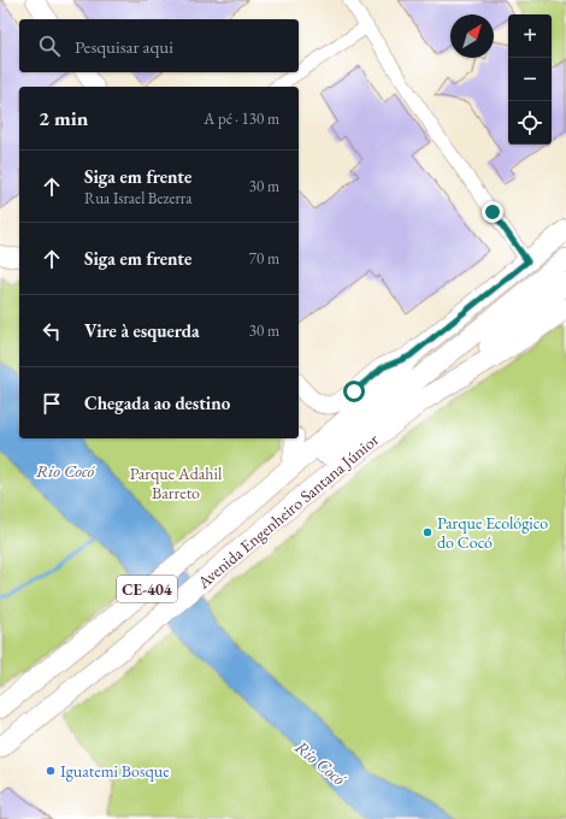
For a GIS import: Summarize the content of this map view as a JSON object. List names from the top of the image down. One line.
{"streets":{"main road":["Avenida Engenheiro Santana Júnior","CE-404"]},"water":["Rio Cocó"],"parks":["Parque Adahil Barreto"],"places":["Parque Ecológico do Cocó","Iguatemi Bosque"],"north":"top right","page":{"map_buttons":["+","−"],"search":"Pesquisar aqui","heading":["2 min","A pé · 130 m"],"list":[["Siga em frente","Rua Israel Bezerra","30 m"],["Siga em frente","70 m"],["Vire à esquerda","30 m"],"Chegada ao destino"]}}
